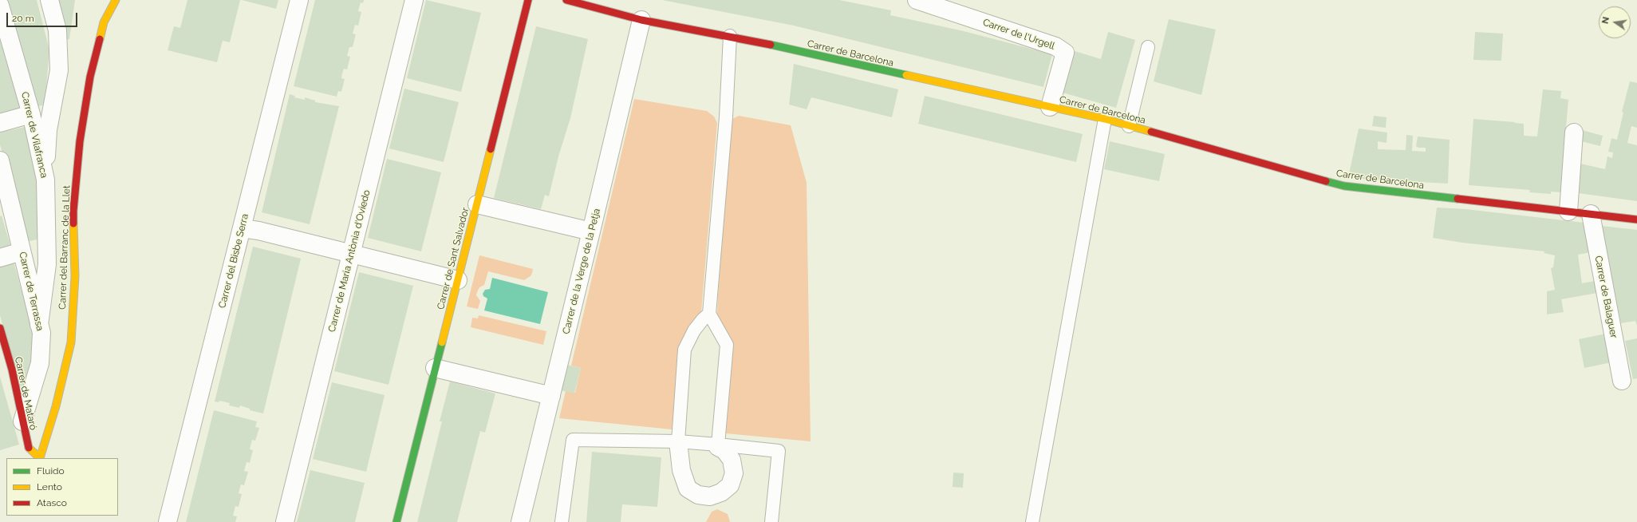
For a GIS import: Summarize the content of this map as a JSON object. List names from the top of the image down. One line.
{"streets":{"street":["Carrer de l'Urgell","Carrer de Barcelona","Carrer de Vilafranca","Carrer del Barranc de la Llet","Carrer de Sant Salvador","Carrer del Bisbe Serra","Carrer de Maria Antònia d'Oviedo","Carrer de la Verge de la Petja","Carrer de Terrassa","Carrer de Balaguer","Carrer de Mataró"]},"crossings":[["Carrer de l'Urgell","Carrer de Barcelona"],["Carrer de Barcelona","Carrer de la Verge de la Petja"],["Carrer de Barcelona","Carrer de Balaguer"],["Carrer de Vilafranca","Carrer de Terrassa"],["Carrer del Barranc de la Llet","Carrer de Mataró"],["Carrer de Terrassa","Carrer de Mataró"]],"legend":["Fluido","Lento","Atasco"],"scale_bar":"20 m","north":"left"}
